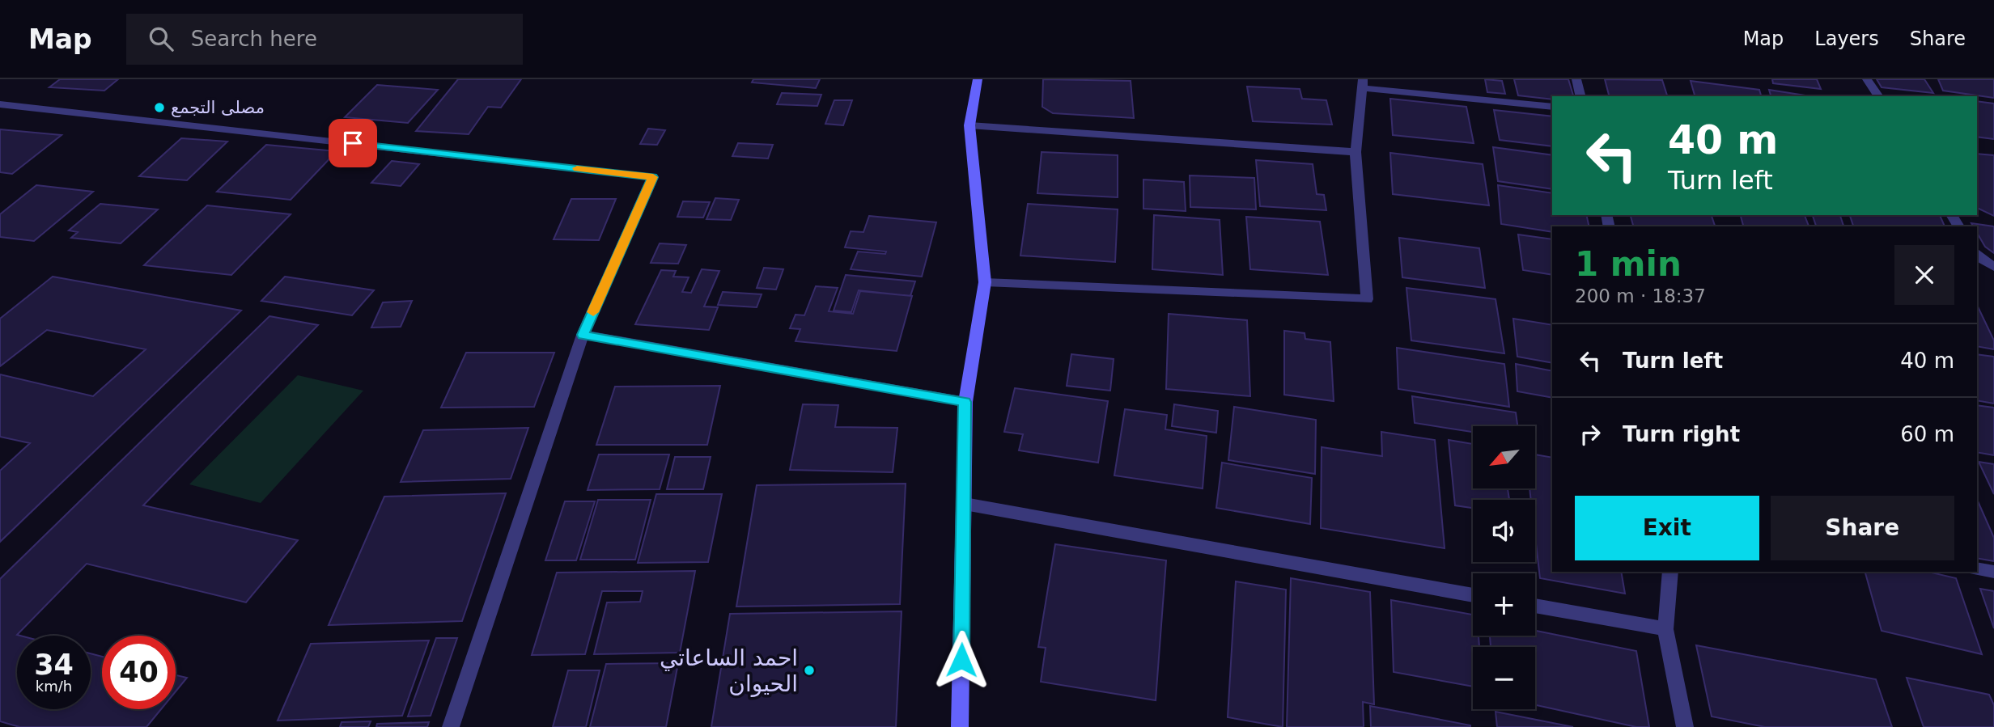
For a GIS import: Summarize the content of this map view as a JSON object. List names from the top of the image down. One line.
{"places":["مصلى التجمع","احمد الساعاتي الحيوان"],"north":"bottom left","page":{"header":"Map","search":"Search here","nav":["Map","Layers","Share"],"turn":["40 m","Turn left"],"heading":["1 min","200 m · 18:37"],"list":[{"name":"Turn left","value":"40 m"},{"name":"Turn right","value":"60 m"}],"map_buttons":["+","−"],"buttons":["Exit","Share"],"speed":"34 km/h","limit":"40"}}
